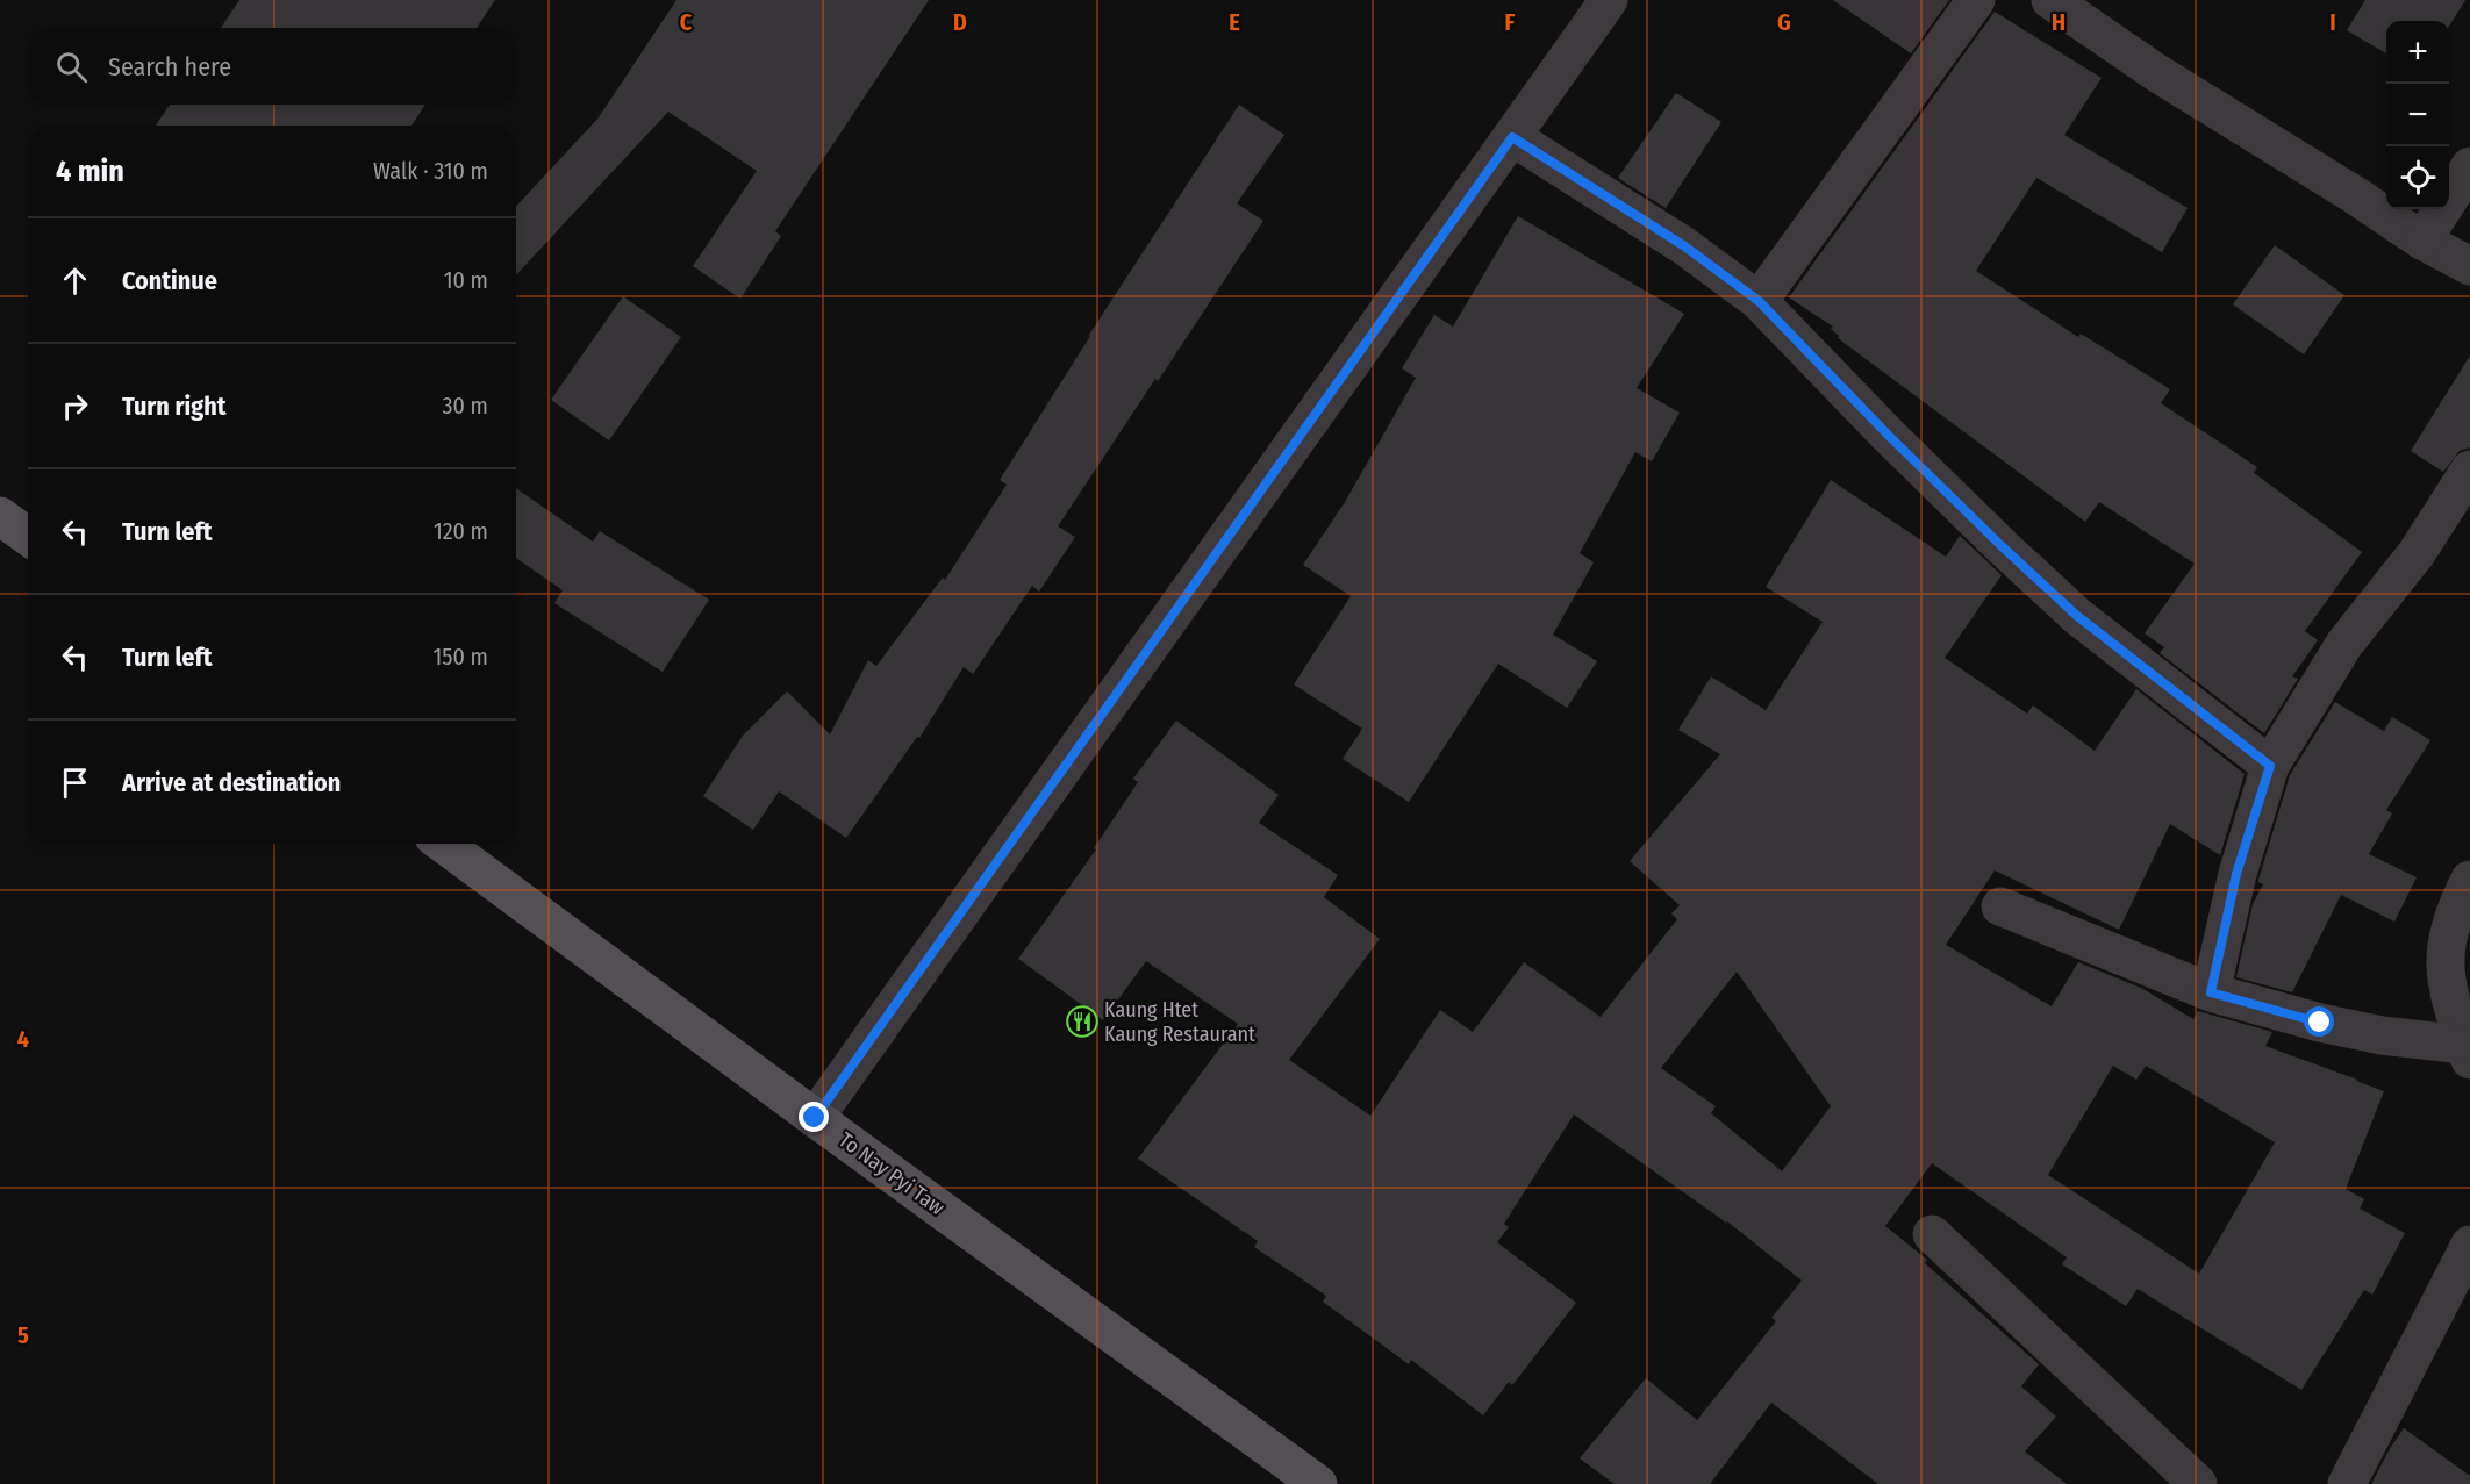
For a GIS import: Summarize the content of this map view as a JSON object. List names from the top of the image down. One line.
{"streets":{"main road":["To Nay Pyi Taw"]},"places":{"restaurant":["Kaung Htet Kaung Restaurant"]},"page":{"map_buttons":["+","−"],"search":"Search here","heading":["4 min","Walk · 310 m"],"list":[["Continue","10 m"],["Turn right","30 m"],["Turn left","120 m"],["Turn left","150 m"],"Arrive at destination"]},"grid":{"columns":["C","D","E","F","G","H","I"],"rows":["4","5"]}}
